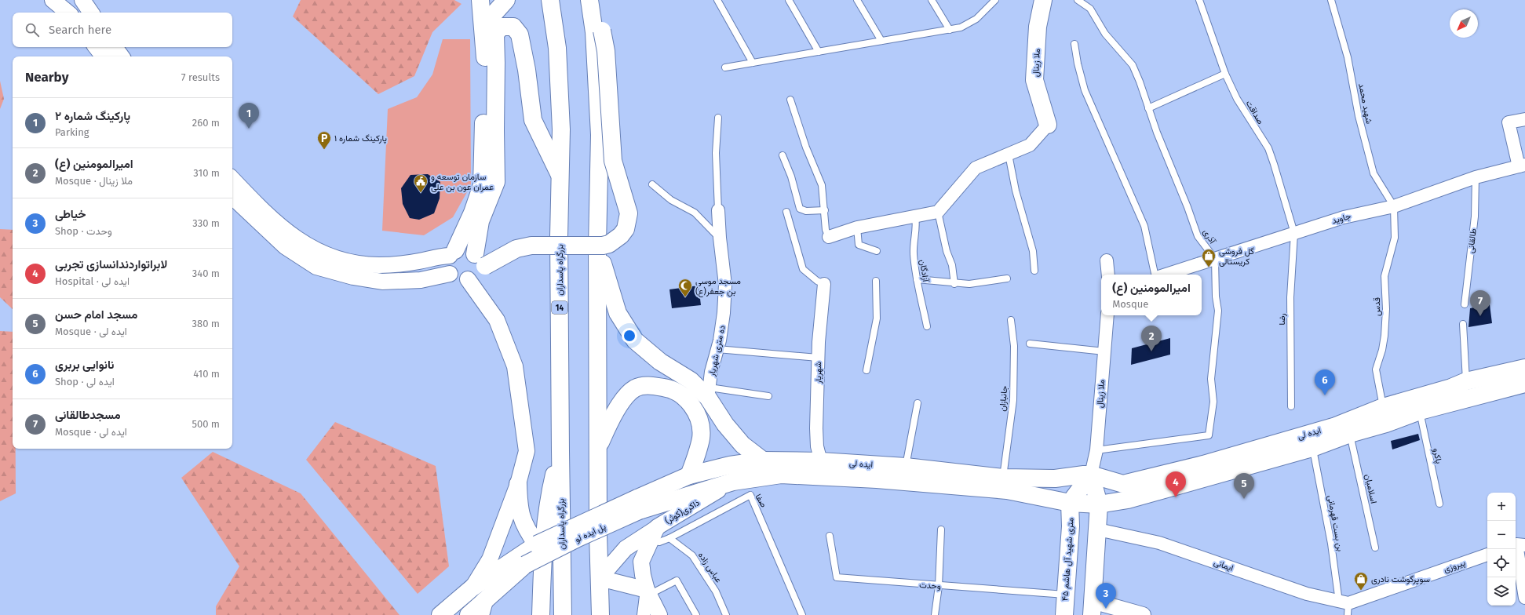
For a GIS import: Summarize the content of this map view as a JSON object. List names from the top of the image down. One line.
{"streets":{"main road":["ملا زینال","بزرگراه پاسداران","14","ایده لى","ایده لی","پل ایده لو","۴۵ متری شهید آل هاشم"],"street":["جاوید","ده متری شهریار","شهریار","ذاکری(کوثر)","ایمانی","پیروزی"],"lane":["شهید محمد","صداقت","آذری","طالقانی","آزادگان","قدس","رضا","جانبازان","پاکرو","اسلامیان","صفا","بن بست قهرمانی","عباس زاده","وحدت"]},"crossings":[["ملا زینال","ایده لى"],["ملا زینال","ایده لی"],["شهید محمد","جاوید"],["شهید محمد","قدس"],["صداقت","جاوید"],["صداقت","رضا"],["جاوید","آذری"],["جاوید","طالقانی"],["جاوید","قدس"],["جاوید","رضا"],["قدس","ایده لى"],["شهریار","ایده لی"],["جانبازان","ایده لی"],["ایده لى","پاکرو"],["ایده لى","ایده لی"],["ایده لى","اسلامیان"],["ایده لى","بن بست قهرمانی"],["ایده لى","۴۵ متری شهید آل هاشم"],["ایده لی","ذاکری(کوثر)"],["ایده لی","پل ایده لو"],["ایده لی","۴۵ متری شهید آل هاشم"],["صفا","ذاکری(کوثر)"],["صفا","عباس زاده"],["بن بست قهرمانی","ایمانی"],["بن بست قهرمانی","پیروزی"],["۴۵ متری شهید آل هاشم","وحدت"],["ایمانی","پیروزی"]],"places":{"parking":["پارکینگ شماره ۱"],"public building":["سازمان توسعه و عمران عون بن علی"],"shop":["گل فروشی کریستالی","سوپرگوشت نادری"],"mosque":["مسجد موسی بن جعفر(ع)"]},"north":"bottom left","page":{"search":"Search here","heading":["Nearby","7 results"],"list":[{"mark":"1","name":"پارکینگ شماره ۲","note":"Parking","value":"260 m"},{"mark":"2","name":"امیرالمومنین (ع)","note":"Mosque · ملا زینال","value":"310 m"},{"mark":"3","name":"خیاطی","note":"Shop · وحدت","value":"330 m"},{"mark":"4","name":"لابراتواردندانسازی تجربی","note":"Hospital · ایده لى","value":"340 m"},{"mark":"5","name":"مسجد امام حسن","note":"Mosque · ایده لى","value":"380 m"},{"mark":"6","name":"نانوایی بربری","note":"Shop · ایده لى","value":"410 m"},{"mark":"7","name":"مسجدطالقانی","note":"Mosque · ایده لى","value":"500 m"}],"pins":["1","7","2","6","4","5","3"],"popup":["امیرالمومنین (ع)","Mosque"],"map_buttons":["+","−"]}}
